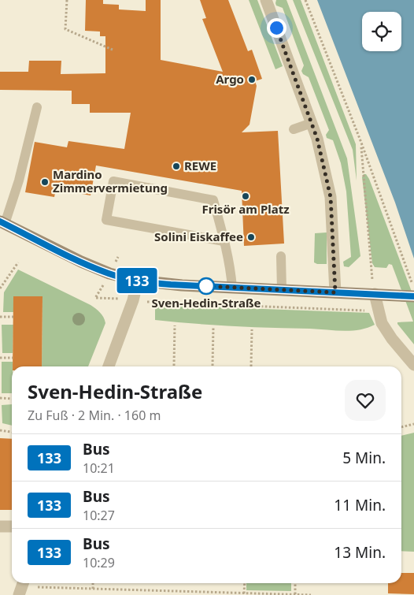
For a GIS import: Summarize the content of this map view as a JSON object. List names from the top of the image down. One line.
{"places":["Argo","REWE","Mardino Zimmervermietung","Frisör am Platz","Solini Eiskaffee","Sven-Hedin-Straße"],"lines":["bus line 133"],"page":{"on_map":"133","heading":["Sven-Hedin-Straße","Zu Fuß · 2 Min. · 160 m"],"list":[{"mark":"133","name":"Bus","note":"10:21","value":"5 Min."},{"mark":"133","name":"Bus","note":"10:27","value":"11 Min."},{"mark":"133","name":"Bus","note":"10:29","value":"13 Min."}]}}
